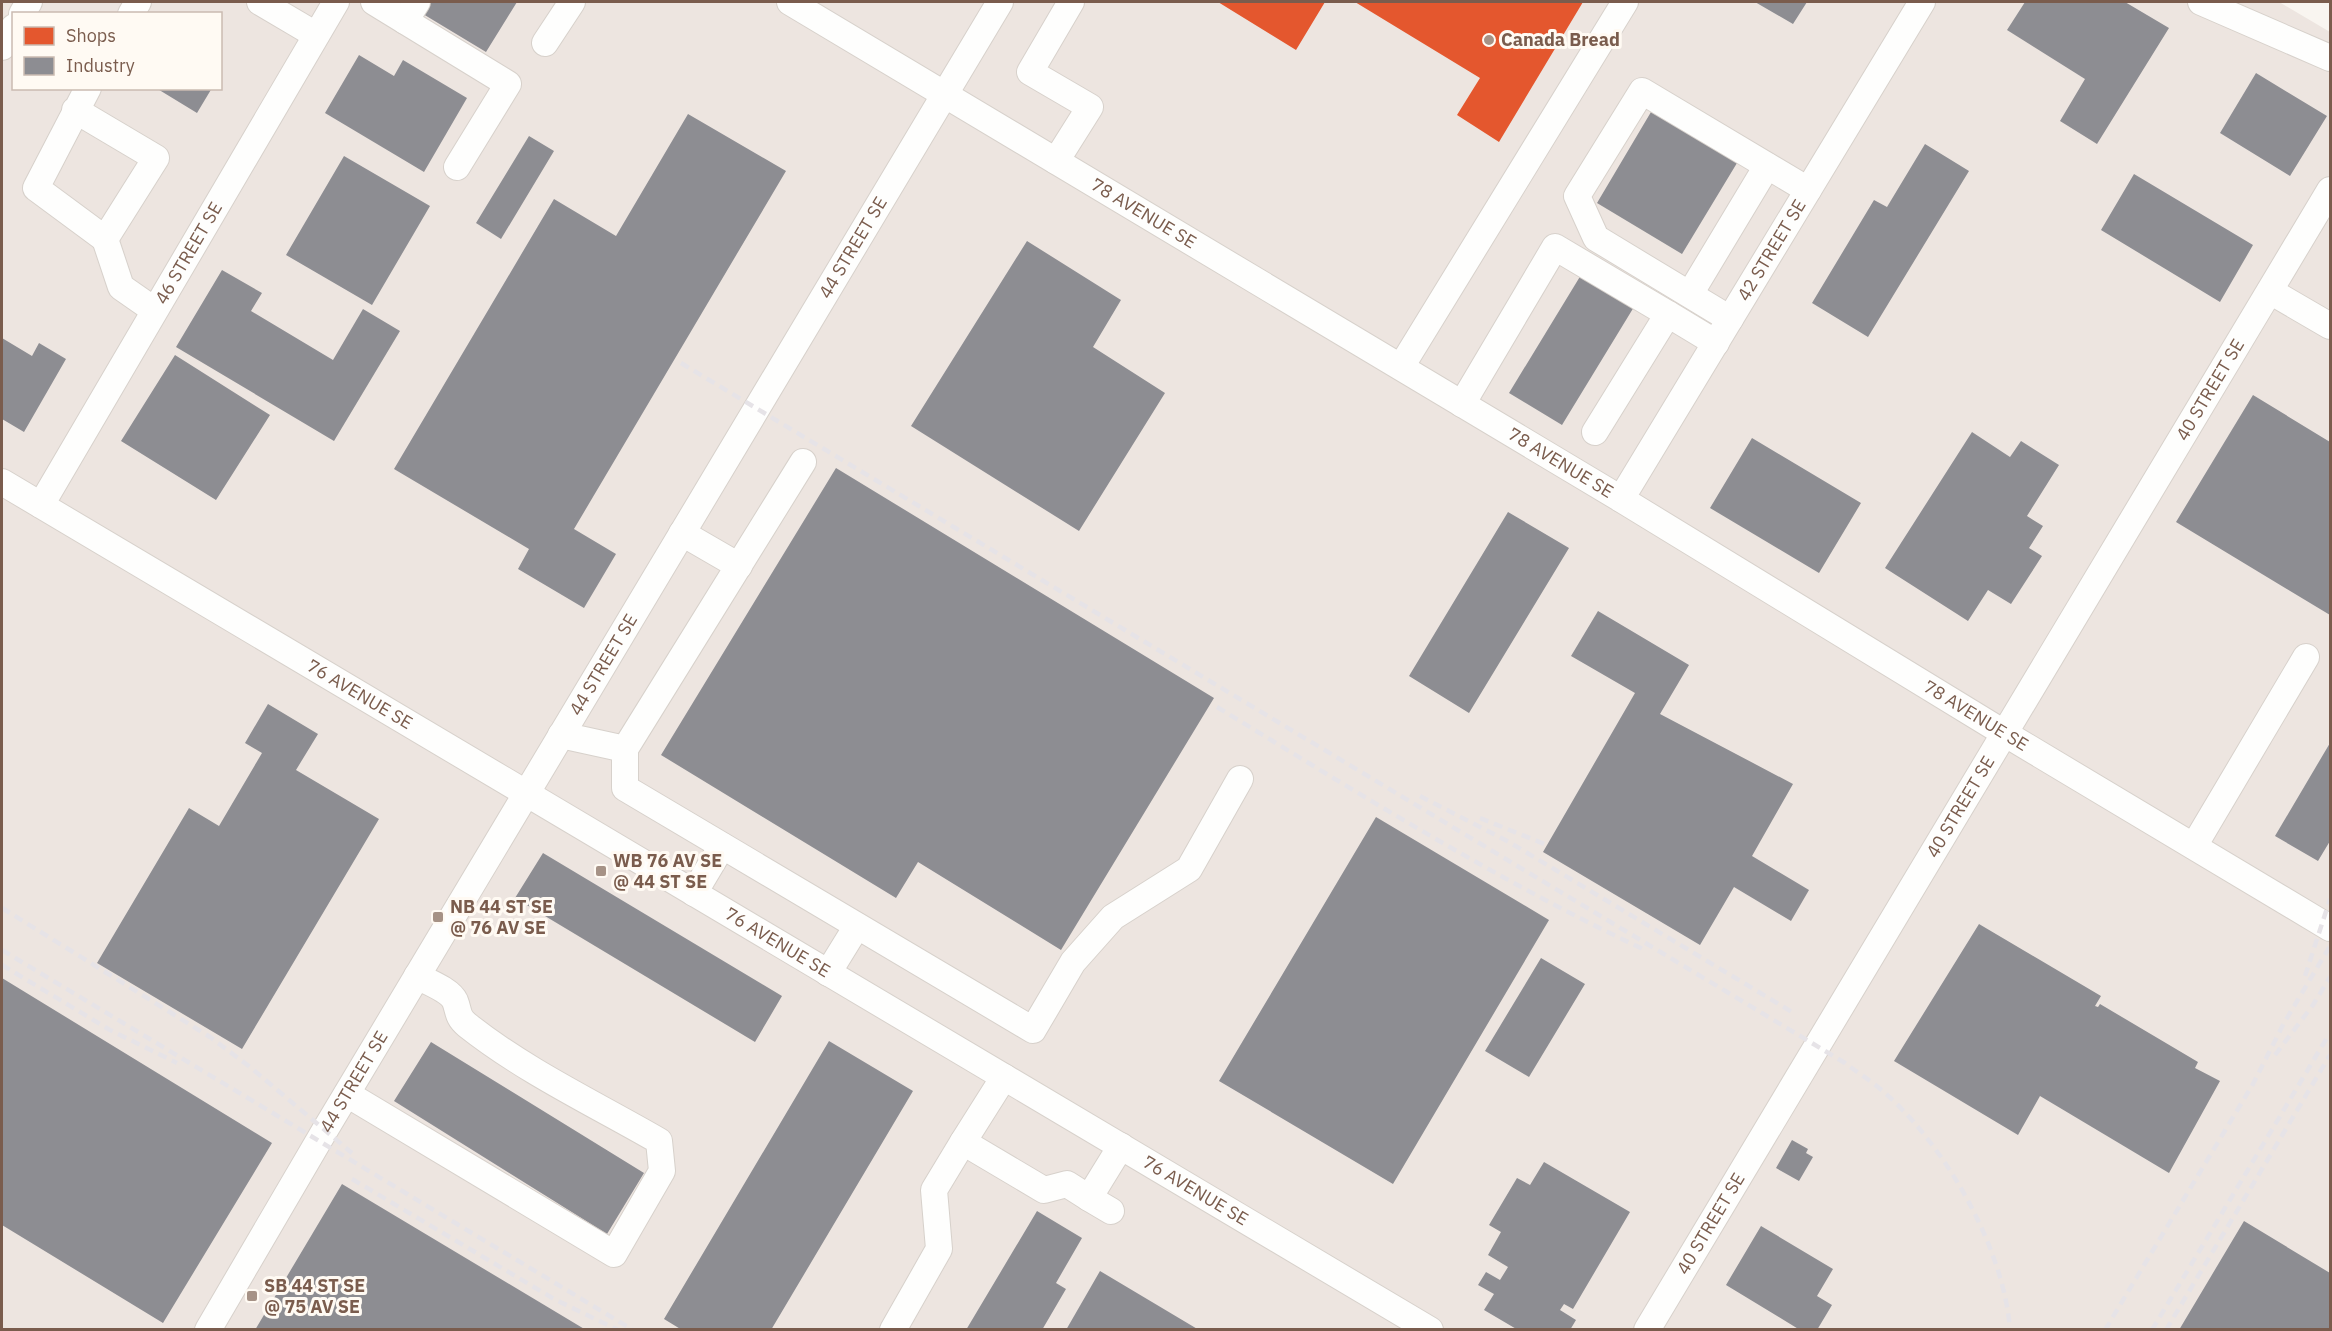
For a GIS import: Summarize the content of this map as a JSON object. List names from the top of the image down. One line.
{"streets":{"street":["78 AVENUE SE","44 STREET SE","42 STREET SE","46 STREET SE","40 STREET SE","76 AVENUE SE"]},"crossings":[["78 AVENUE SE","44 STREET SE"],["78 AVENUE SE","42 STREET SE"],["78 AVENUE SE","40 STREET SE"],["44 STREET SE","76 AVENUE SE"],["46 STREET SE","76 AVENUE SE"]],"places":{"other":["Canada Bread"],"transit":["WB 76 AV SE @ 44 ST SE","NB 44 ST SE @ 76 AV SE","SB 44 ST SE @ 75 AV SE"]},"legend":["Shops","Industry"]}
